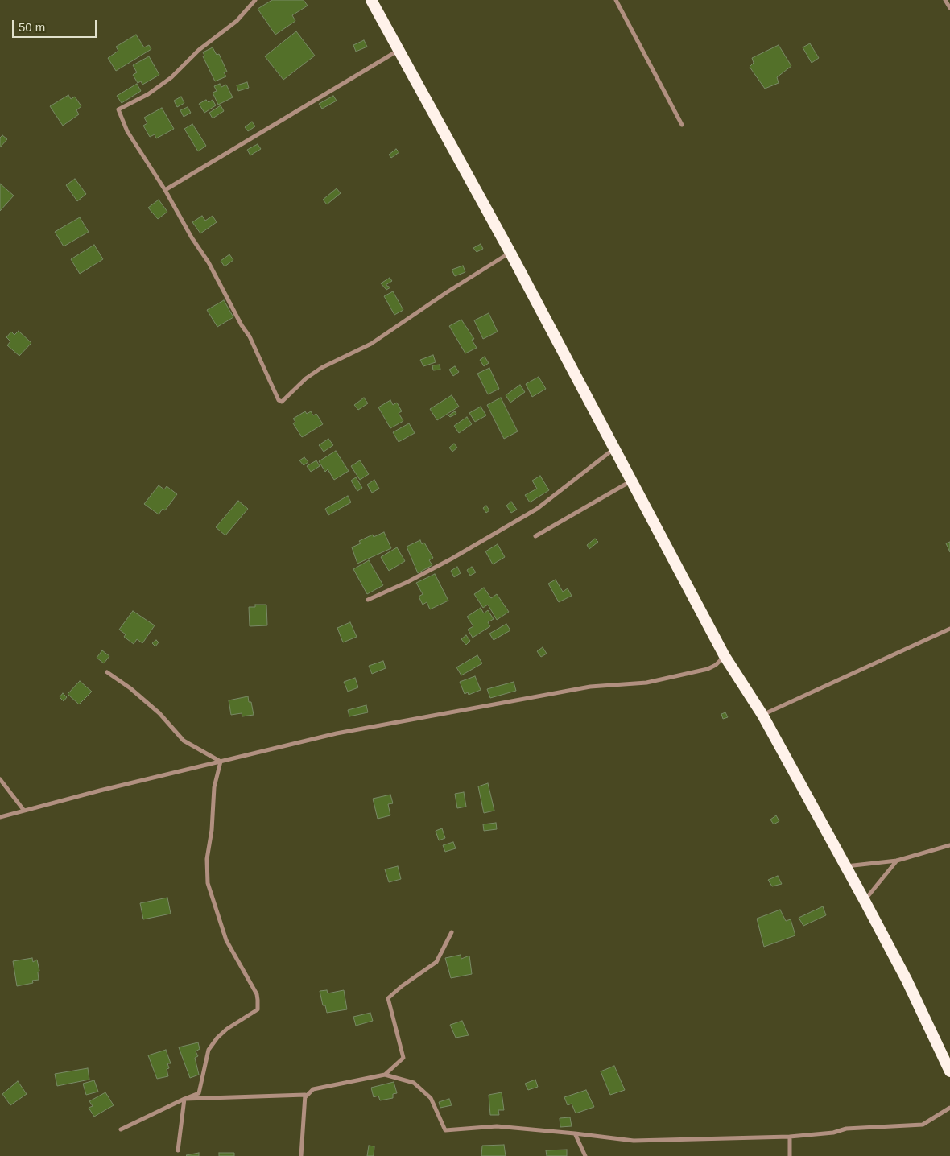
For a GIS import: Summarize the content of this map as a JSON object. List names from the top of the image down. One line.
{"scale_bar":"50 m"}
